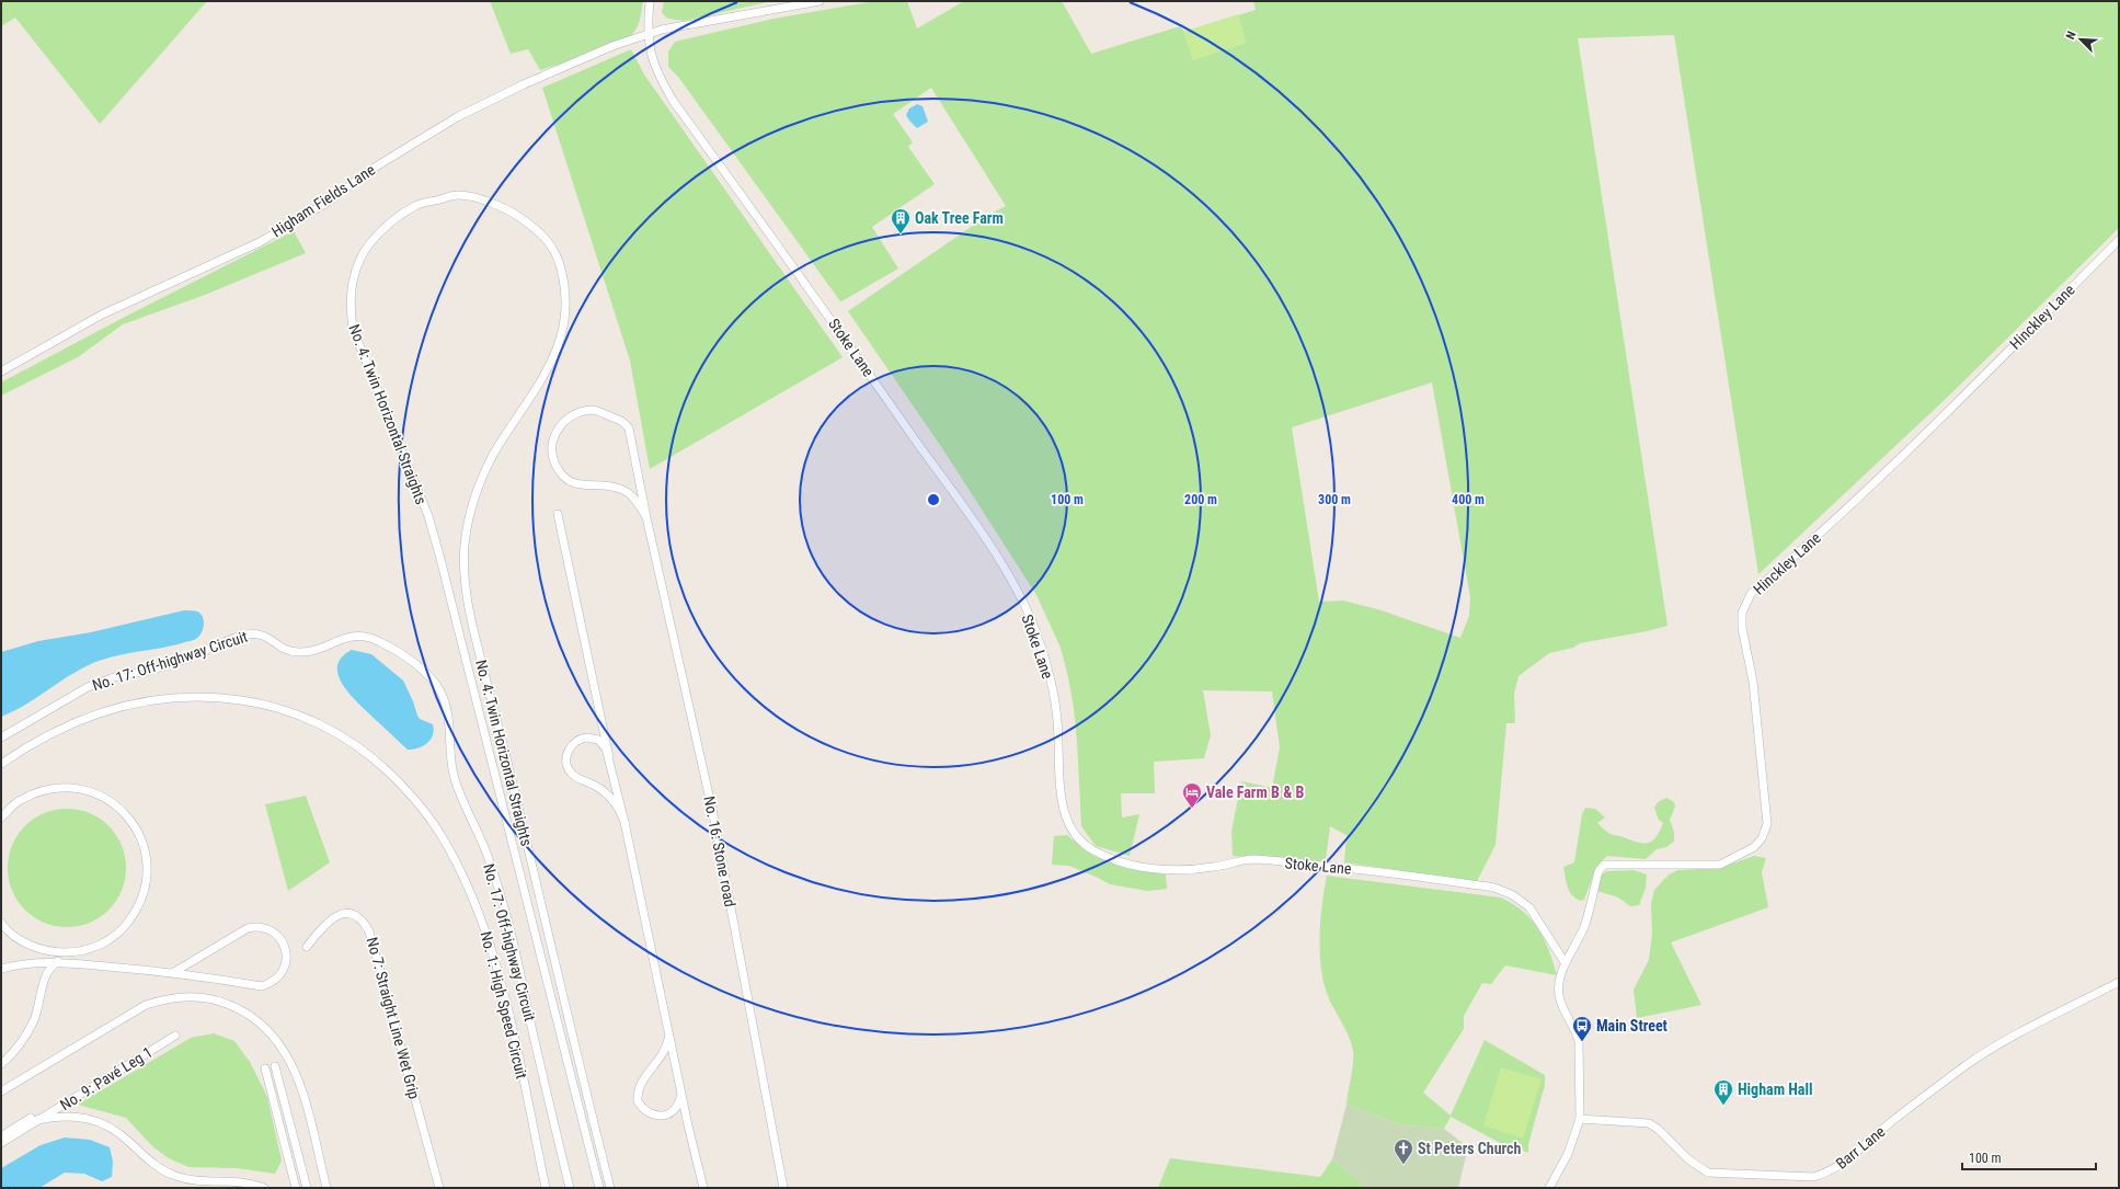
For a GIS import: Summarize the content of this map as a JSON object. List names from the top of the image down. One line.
{"streets":{"street":["Higham Fields Lane","Hinckley Lane","Stoke Lane","No. 4: Twin Horizontal Straights","No. 17: Off-highway Circuit","No. 16: Stone road","No. 1: High Speed Circuit","No 7: Straight Line Wet Grip","No. 9: Pavé Leg 1","Barr Lane"]},"crossings":[["Higham Fields Lane","Stoke Lane"],["Hinckley Lane","Stoke Lane"]],"places":{"building":["Oak Tree Farm","Higham Hall"],"hotel":["Vale Farm B & B"],"bus stop":["Main Street"],"church":["St Peters Church"]},"scale_bar":"100 m","north":"top left","rings":["100 m","200 m","300 m","400 m"]}
